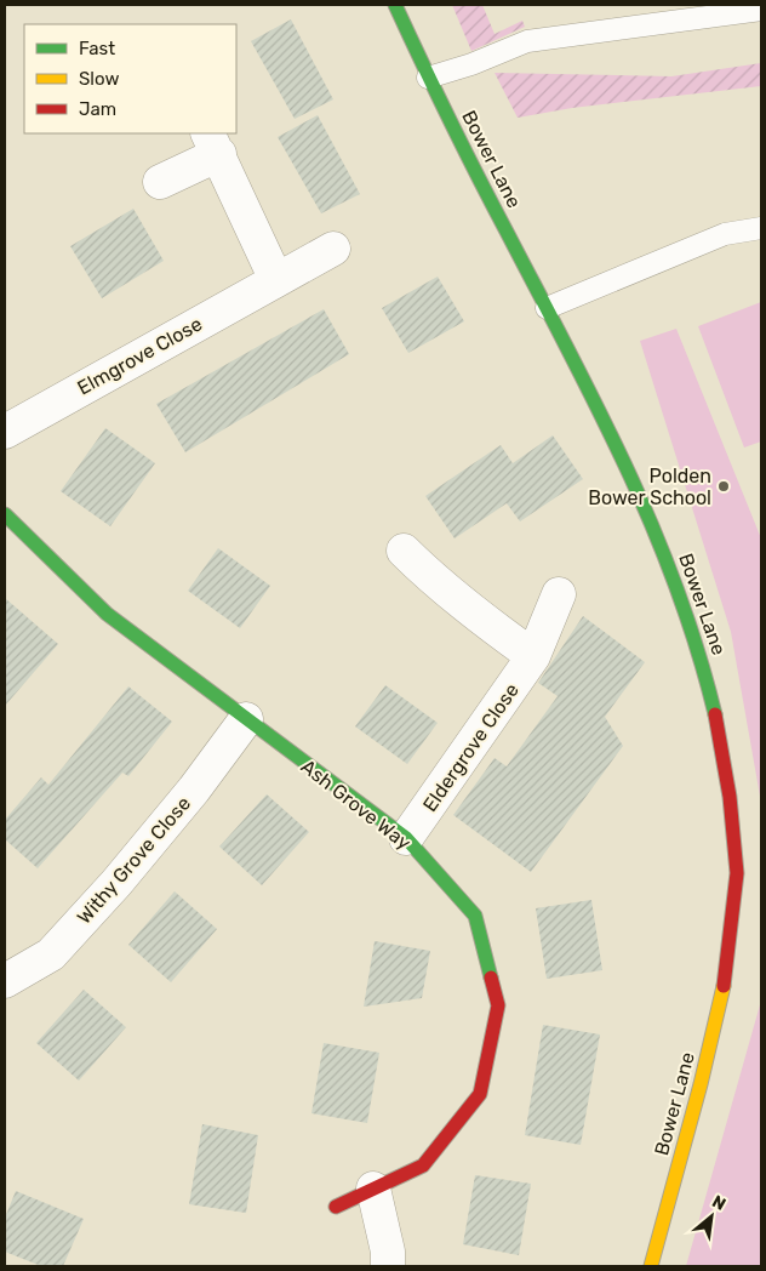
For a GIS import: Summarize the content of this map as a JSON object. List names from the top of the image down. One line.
{"streets":{"street":["Bower Lane","Elmgrove Close","Eldergrove Close","Ash Grove Way","Withy Grove Close"]},"crossings":[["Eldergrove Close","Ash Grove Way"],["Ash Grove Way","Withy Grove Close"]],"places":["Polden Bower School"],"legend":["Fast","Slow","Jam"],"north":"top right"}
